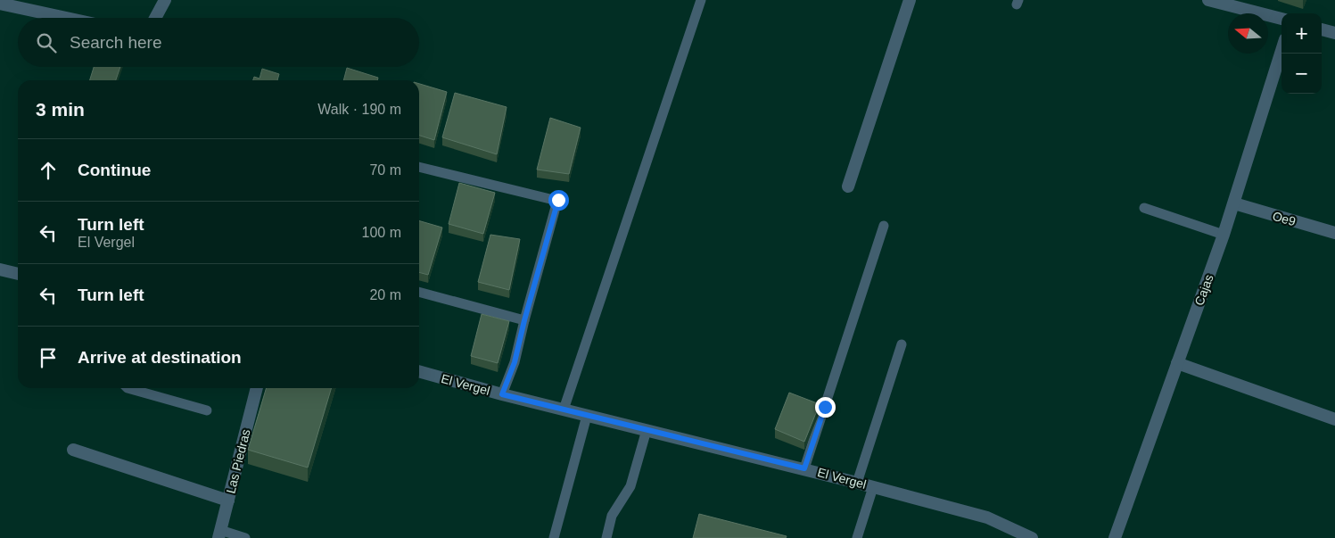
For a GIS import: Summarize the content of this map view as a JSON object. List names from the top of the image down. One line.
{"streets":{"street":["Oe9","Cajas","El Vergel","Las Piedras"]},"crossings":[["Oe9","Cajas"]],"north":"left","page":{"map_buttons":["+","−"],"search":"Search here","heading":["3 min","Walk · 190 m"],"list":[["Continue","70 m"],["Turn left","El Vergel","100 m"],["Turn left","20 m"],"Arrive at destination"]}}
